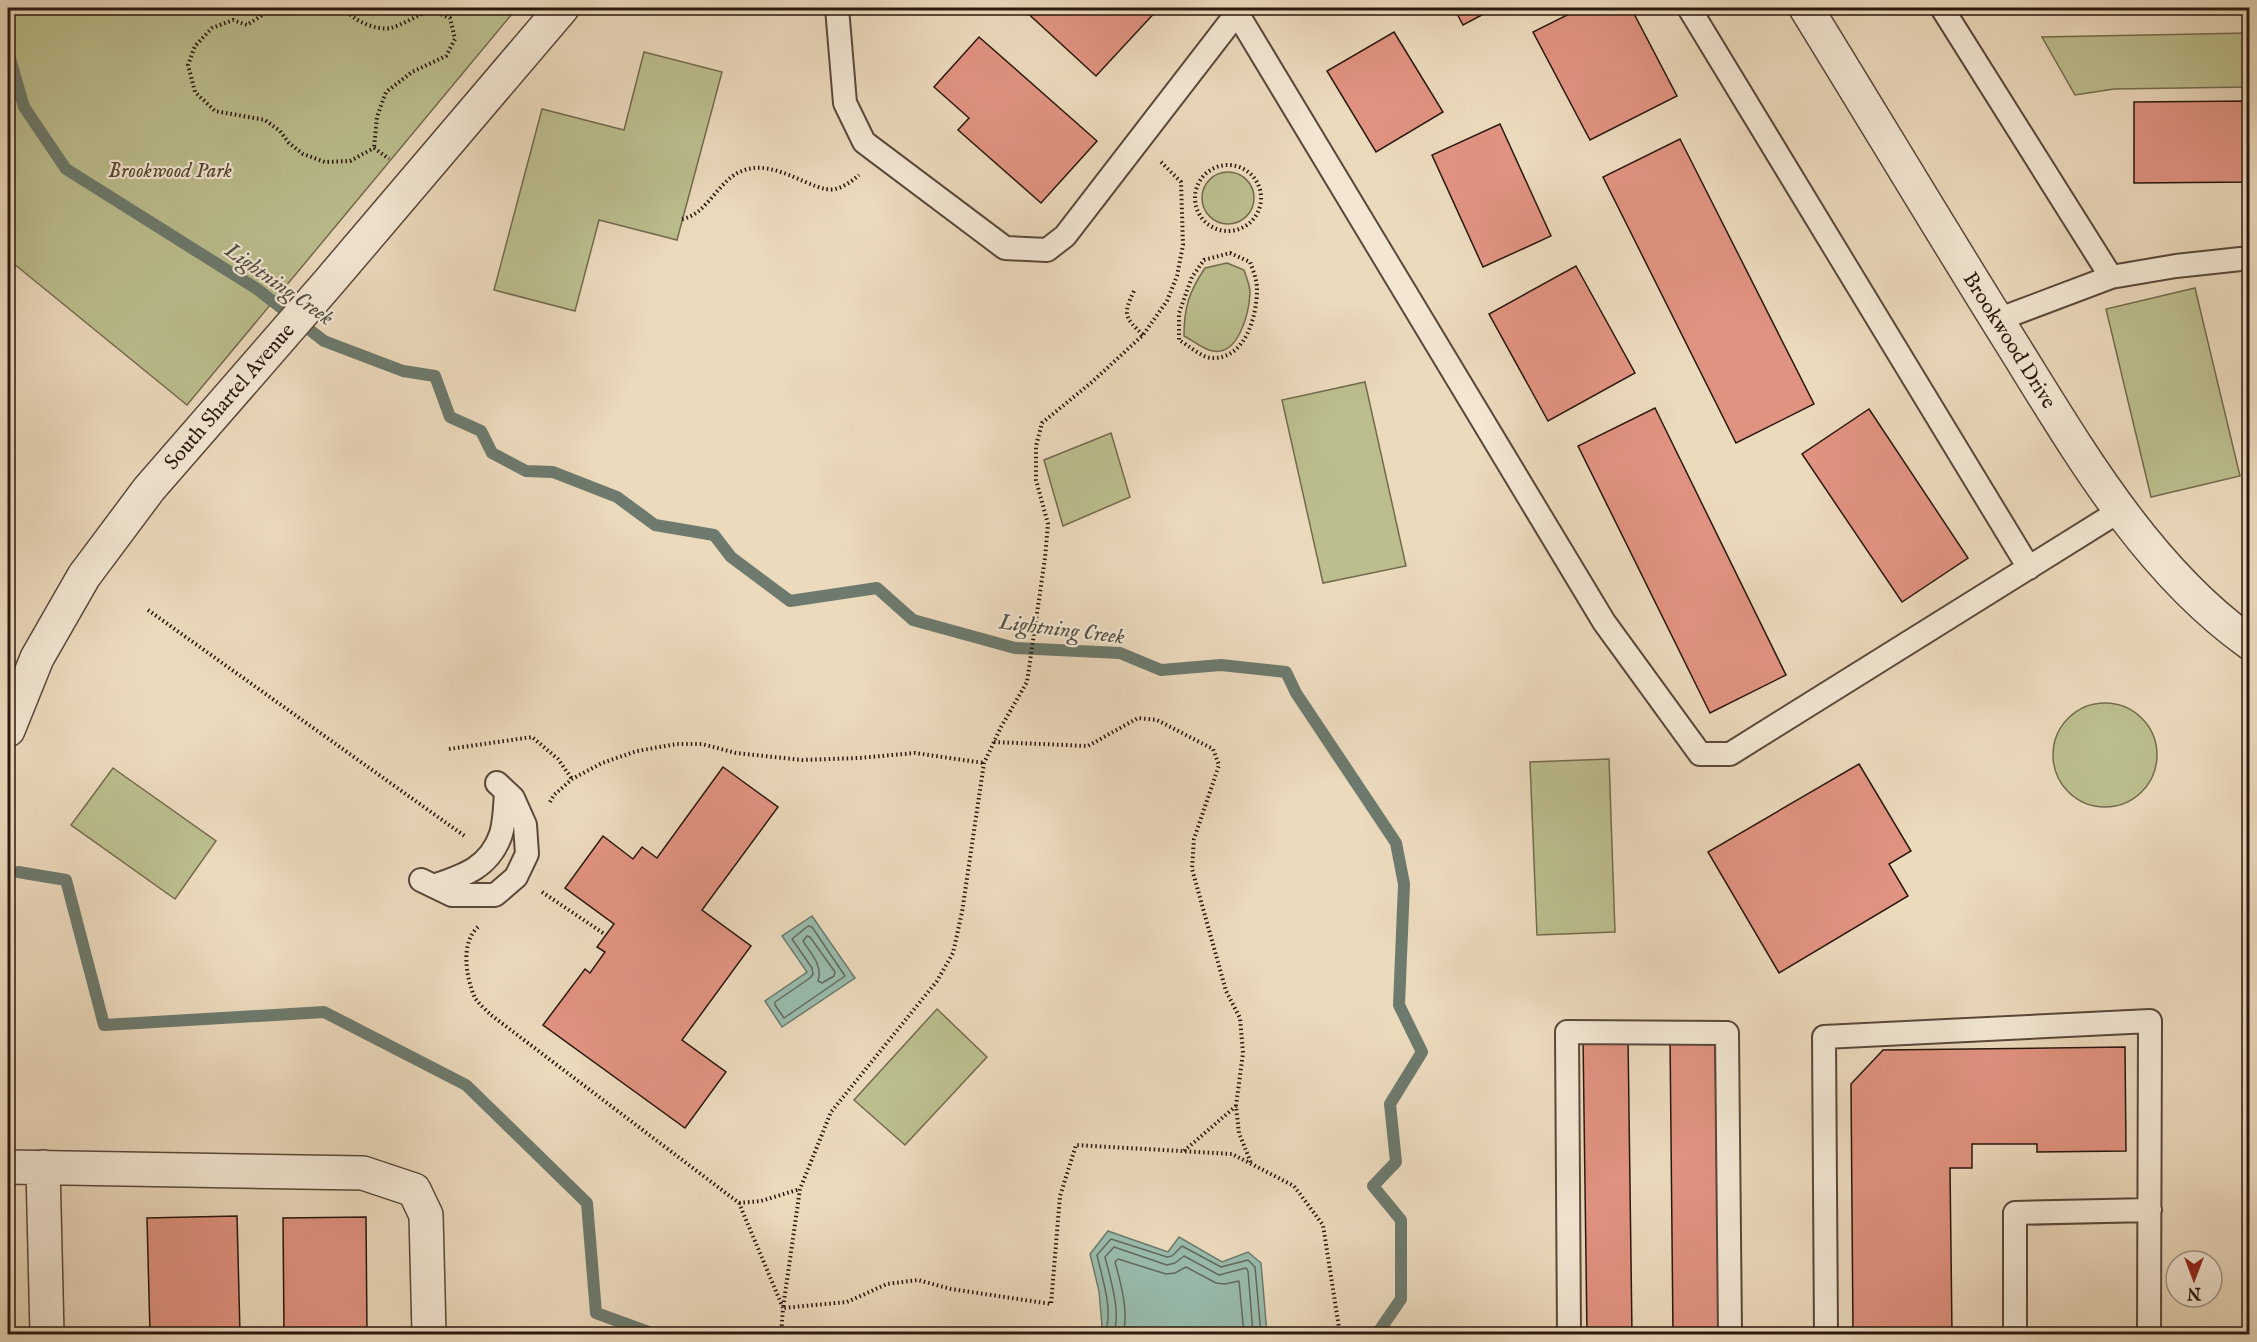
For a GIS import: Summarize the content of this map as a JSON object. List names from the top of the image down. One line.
{"streets":{"street":["Brookwood Drive","South Shartel Avenue"]},"water":["Lightning Creek"],"parks":["Brookwood Park"],"north":"bottom"}
